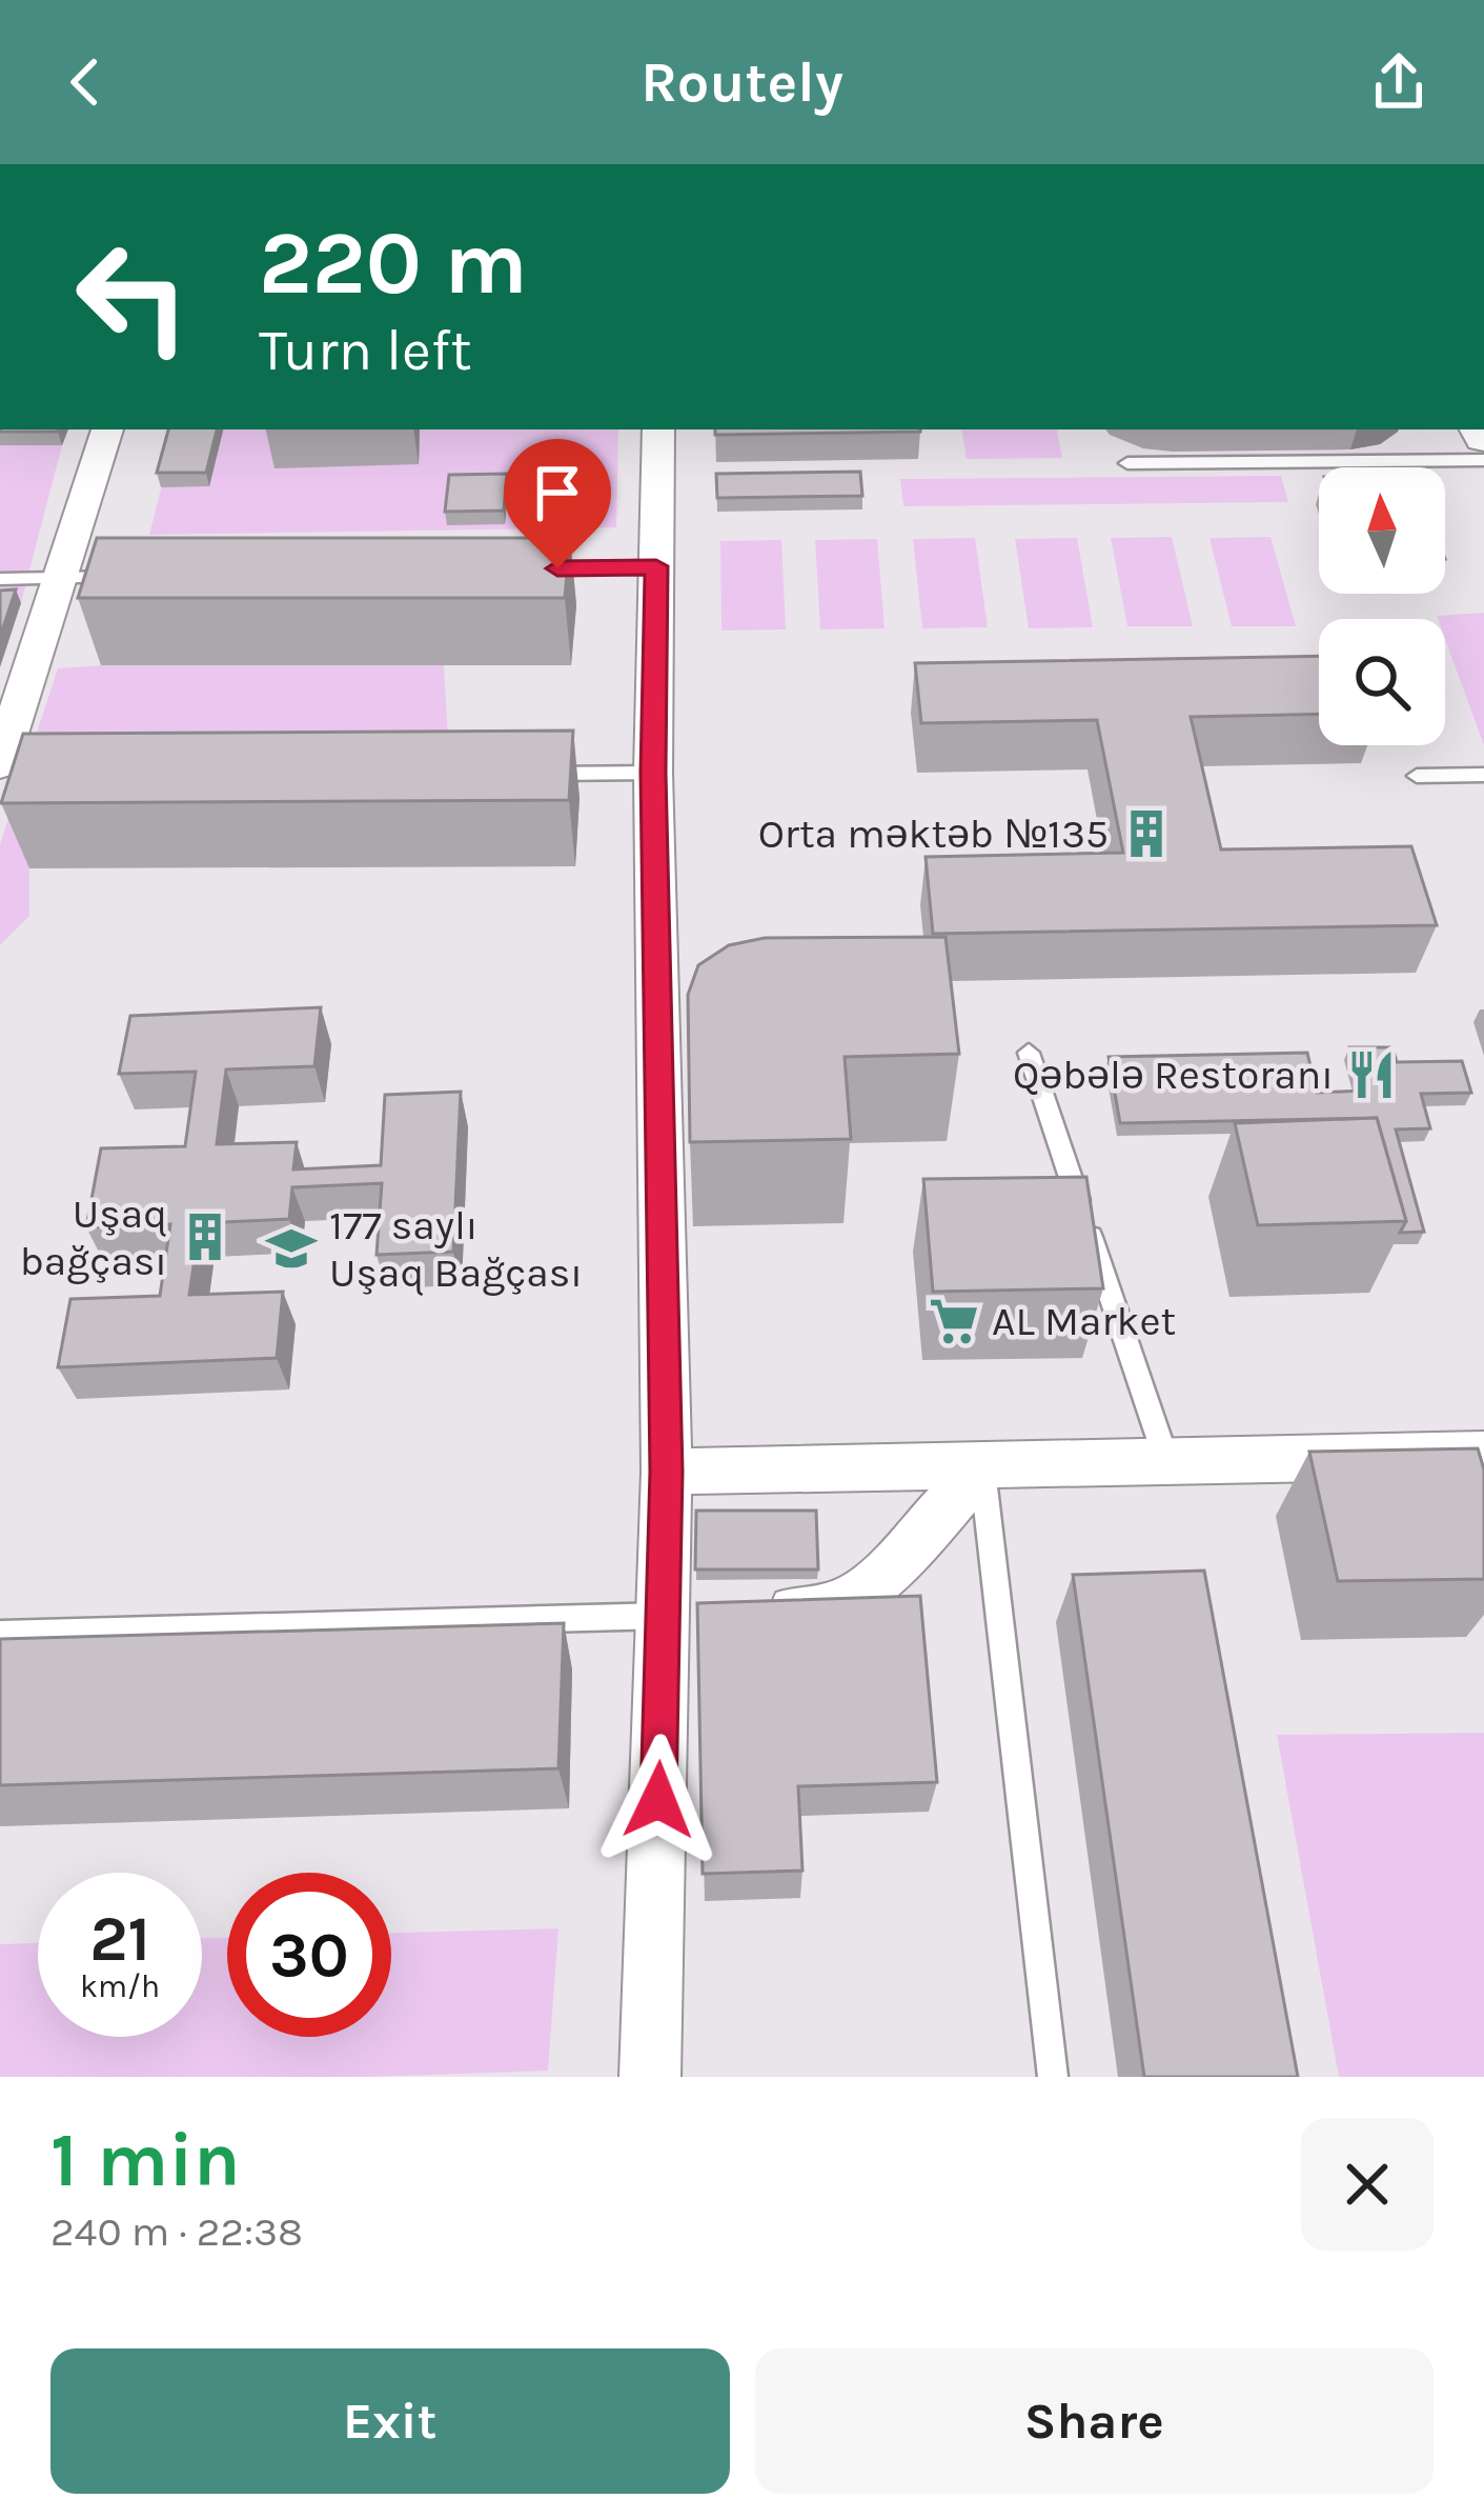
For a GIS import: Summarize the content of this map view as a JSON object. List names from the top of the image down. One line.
{"places":{"building":["Orta məktəb №135","Uşaq bağçası"],"restaurant":["Qəbələ Restoranı"],"school or university":["177 saylı Uşaq Bağçası"],"supermarket":["AL Market"]},"north":"top","page":{"header":"Routely","turn":["220 m","Turn left"],"speed":"21 km/h","limit":"30","heading":["1 min","240 m · 22:38"],"buttons":["Exit","Share"]}}
